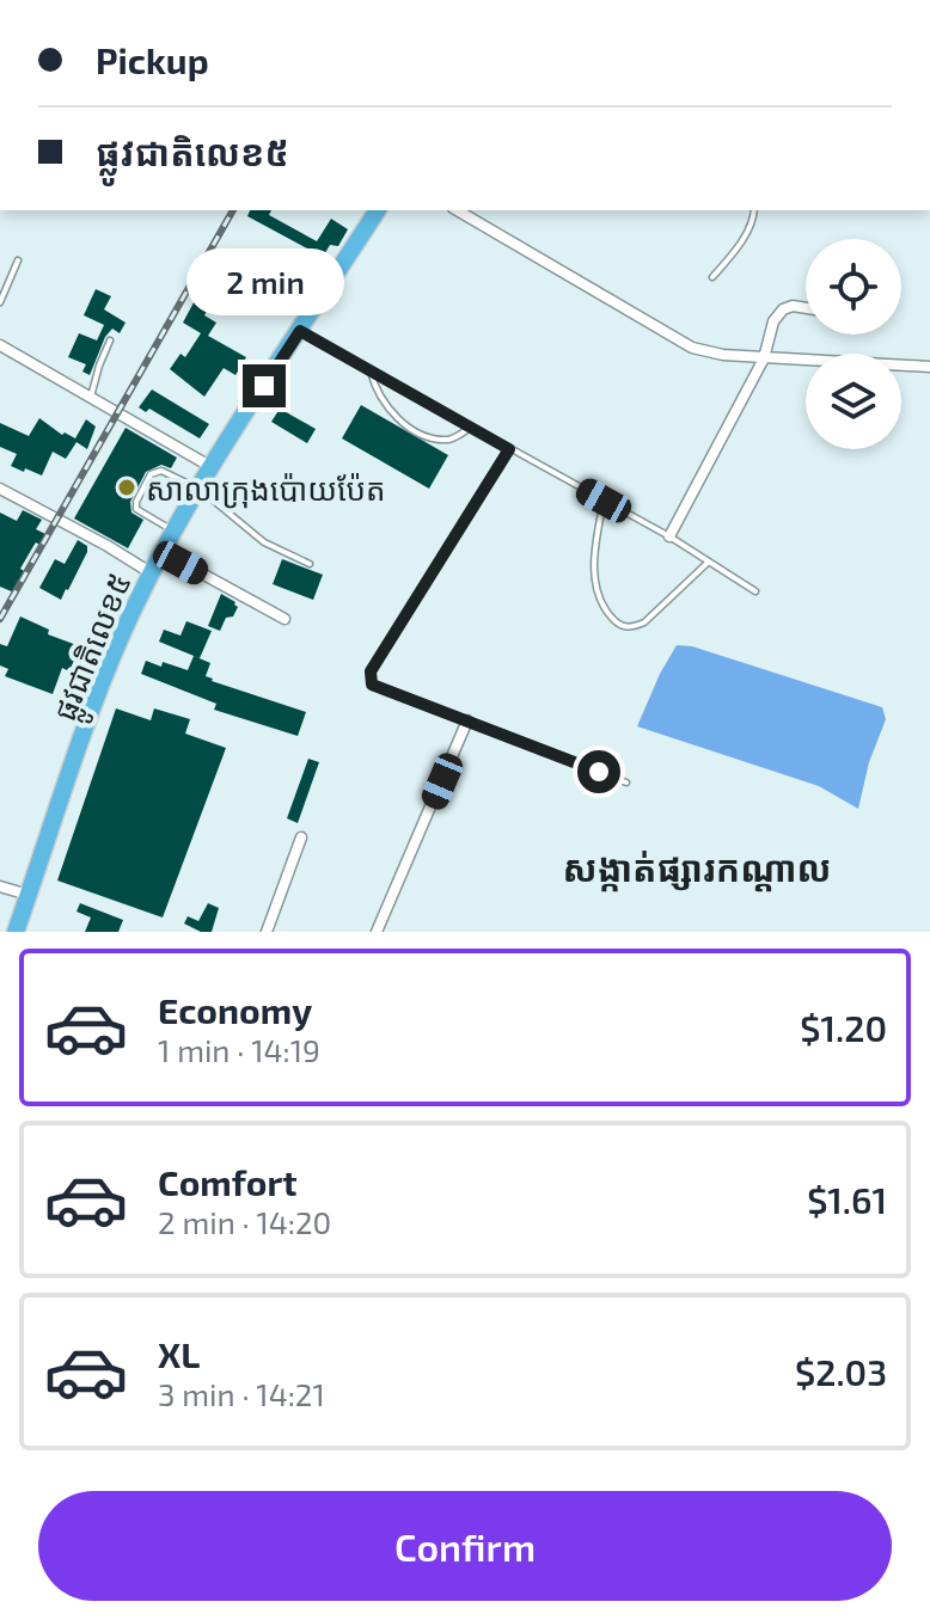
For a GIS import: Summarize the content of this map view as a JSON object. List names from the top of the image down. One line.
{"streets":{"highway":["ផ្លូវជាតិលេខ៥"]},"districts":["សង្កាត់ផ្សារកណ្ដាល"],"places":["សាលាក្រុងប៉ោយប៉ែត"],"page":{"banner":["Pickup","ផ្លូវជាតិលេខ៥"],"bubble":"2 min","list":[{"name":"Economy","note":"1 min · 14:19","value":"$1.20"},{"name":"Comfort","note":"2 min · 14:20","value":"$1.61"},{"name":"XL","note":"3 min · 14:21","value":"$2.03"}],"buttons":"Confirm"}}
